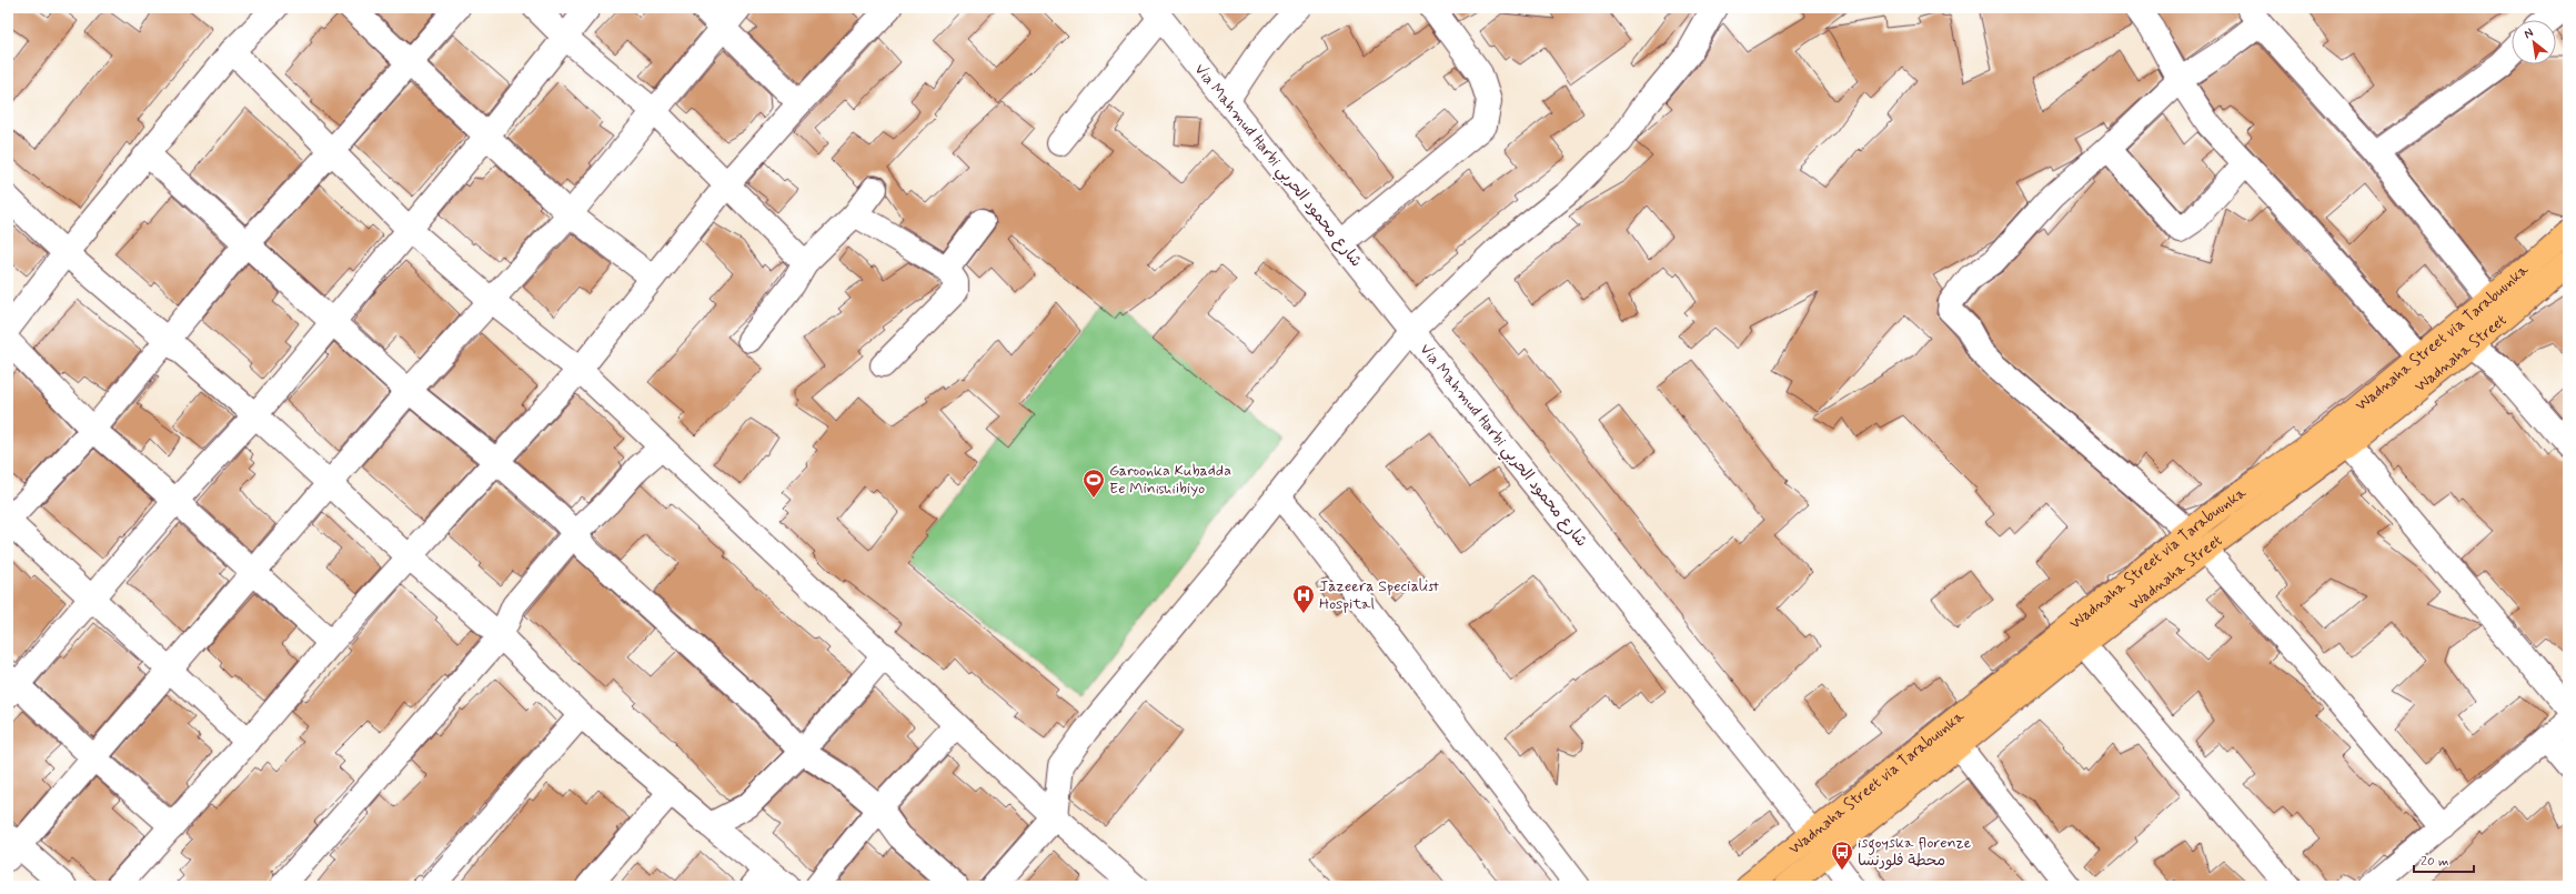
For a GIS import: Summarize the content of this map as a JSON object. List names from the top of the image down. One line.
{"streets":{"main road":["Wadnaha Street via Tarabuunka","Wadnaha Street"],"street":["Via Mahmud Harbi شارع محمود الحربي"]},"crossings":[["Via Mahmud Harbi شارع محمود الحربي","Wadnaha Street via Tarabuunka"],["Via Mahmud Harbi شارع محمود الحربي","Wadnaha Street"],["Wadnaha Street via Tarabuunka","Wadnaha Street"]],"places":{"sports":["Garoonka Kubadda Ee Minishiibiyo"],"hospital":["Jazeera Specialist Hospital"],"bus stop":["isgoyska florenze محطة فلورنسا"]},"scale_bar":"20 m","north":"top left"}
